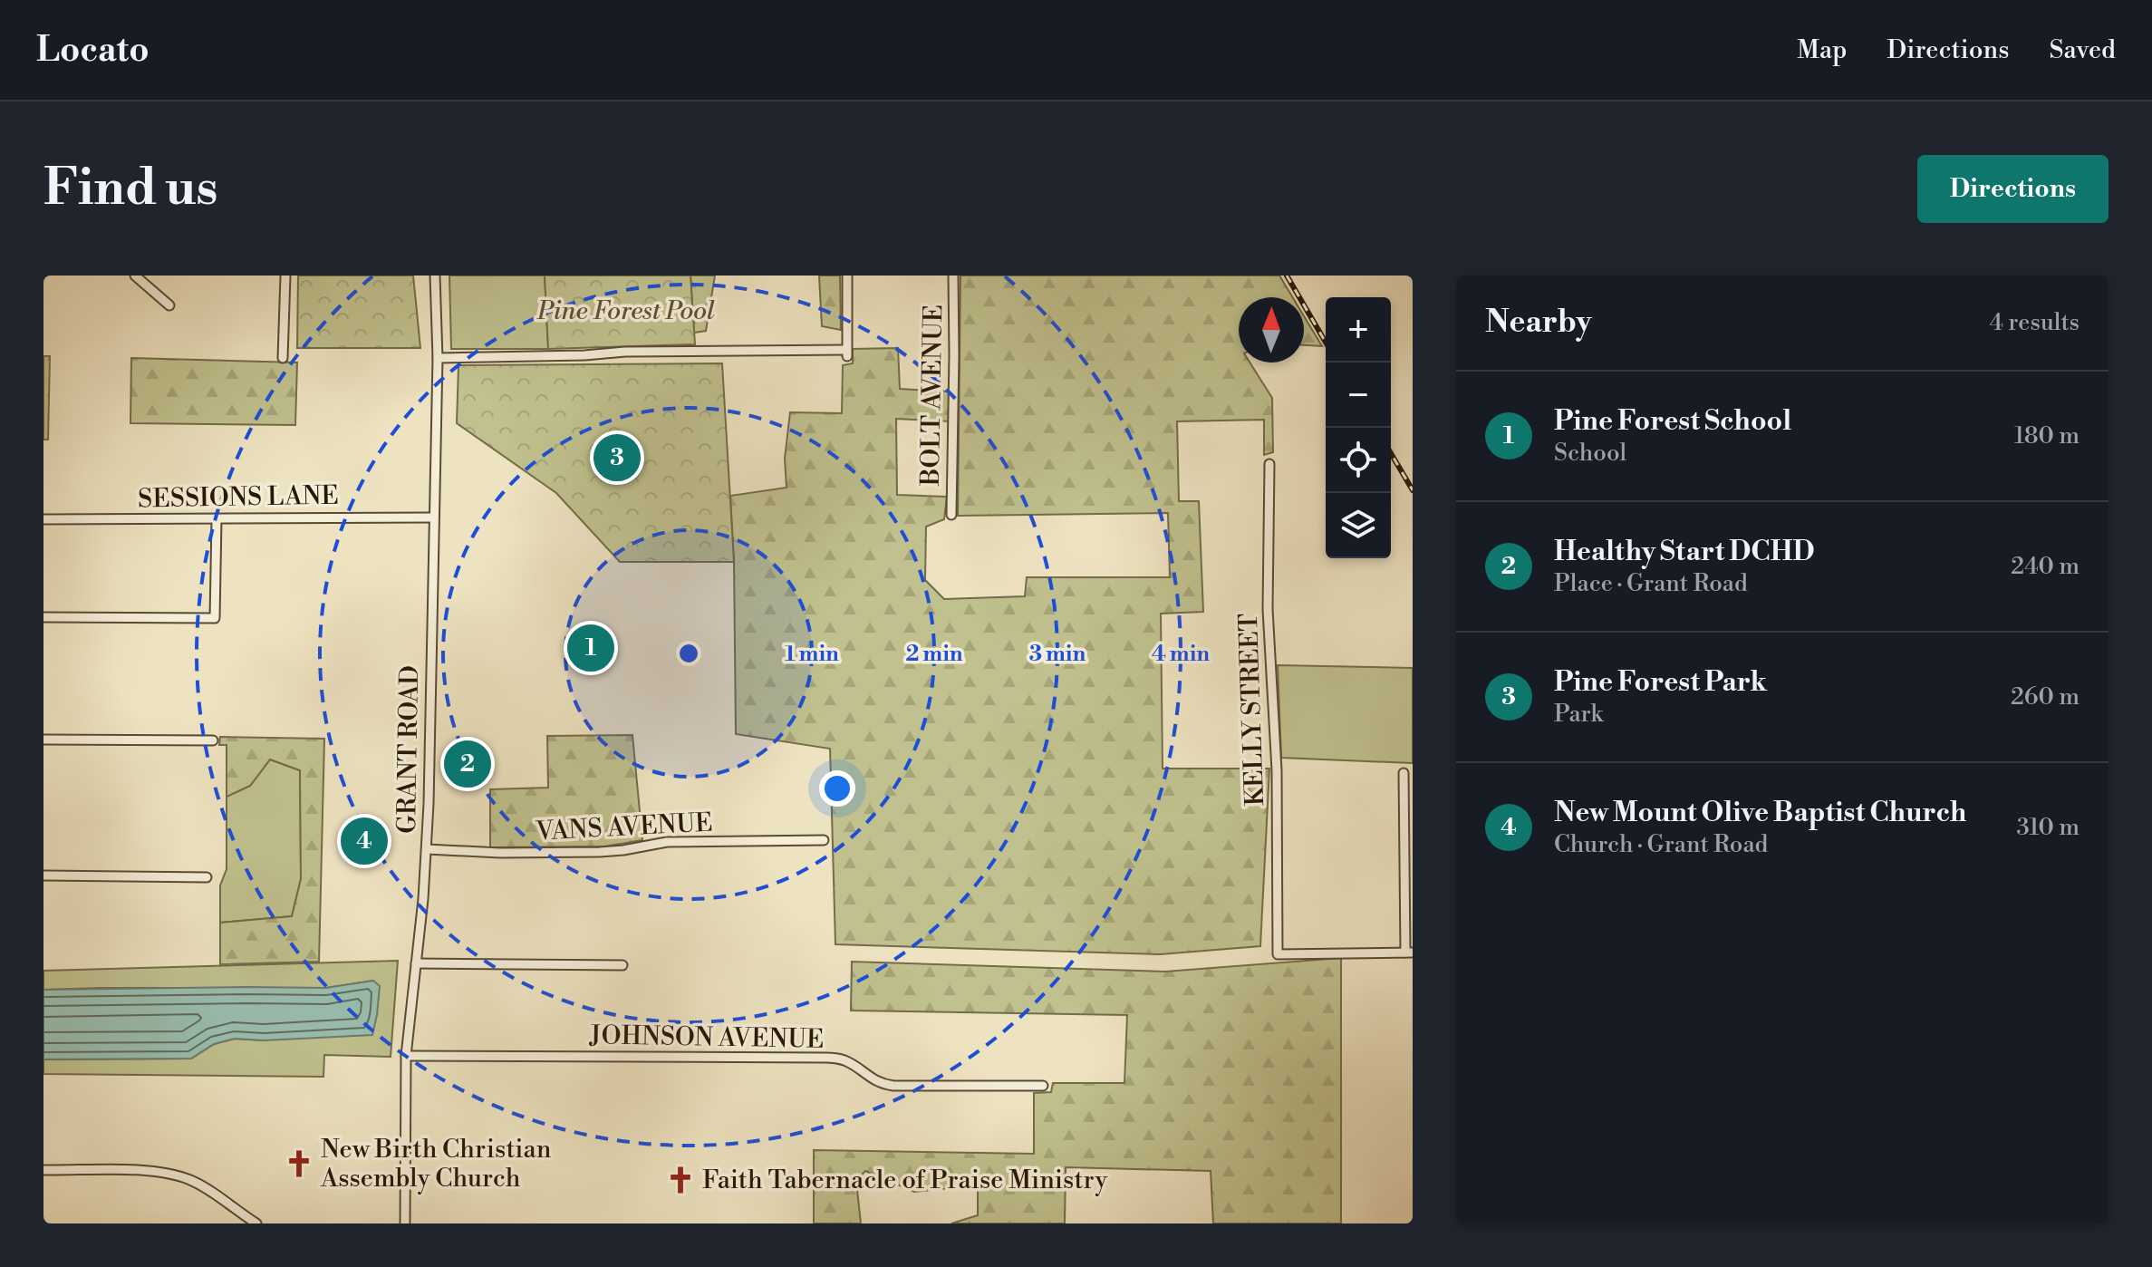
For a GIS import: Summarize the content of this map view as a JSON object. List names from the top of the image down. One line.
{"streets":{"street":["BOLT AVENUE","SESSIONS LANE","KELLY STREET","GRANT ROAD","VANS AVENUE","JOHNSON AVENUE"]},"crossings":[["SESSIONS LANE","GRANT ROAD"],["GRANT ROAD","VANS AVENUE"],["GRANT ROAD","JOHNSON AVENUE"]],"parks":["Pine Forest Pool"],"places":{"church":["New Birth Christian Assembly Church","Faith Tabernacle of Praise Ministry"]},"north":"top","page":{"header":"Locato","nav":["Map","Directions","Saved"],"buttons":"Directions","title":"Find us","heading":["Nearby","4 results"],"map_buttons":["+","−"],"list":[{"mark":"1","name":"Pine Forest School","note":"School","value":"180 m"},{"mark":"2","name":"Healthy Start DCHD","note":"Place · Grant Road","value":"240 m"},{"mark":"3","name":"Pine Forest Park","note":"Park","value":"260 m"},{"mark":"4","name":"New Mount Olive Baptist Church","note":"Church · Grant Road","value":"310 m"}],"pins":["3","1","2","4"]},"rings":["1 min","2 min","3 min","4 min"]}
